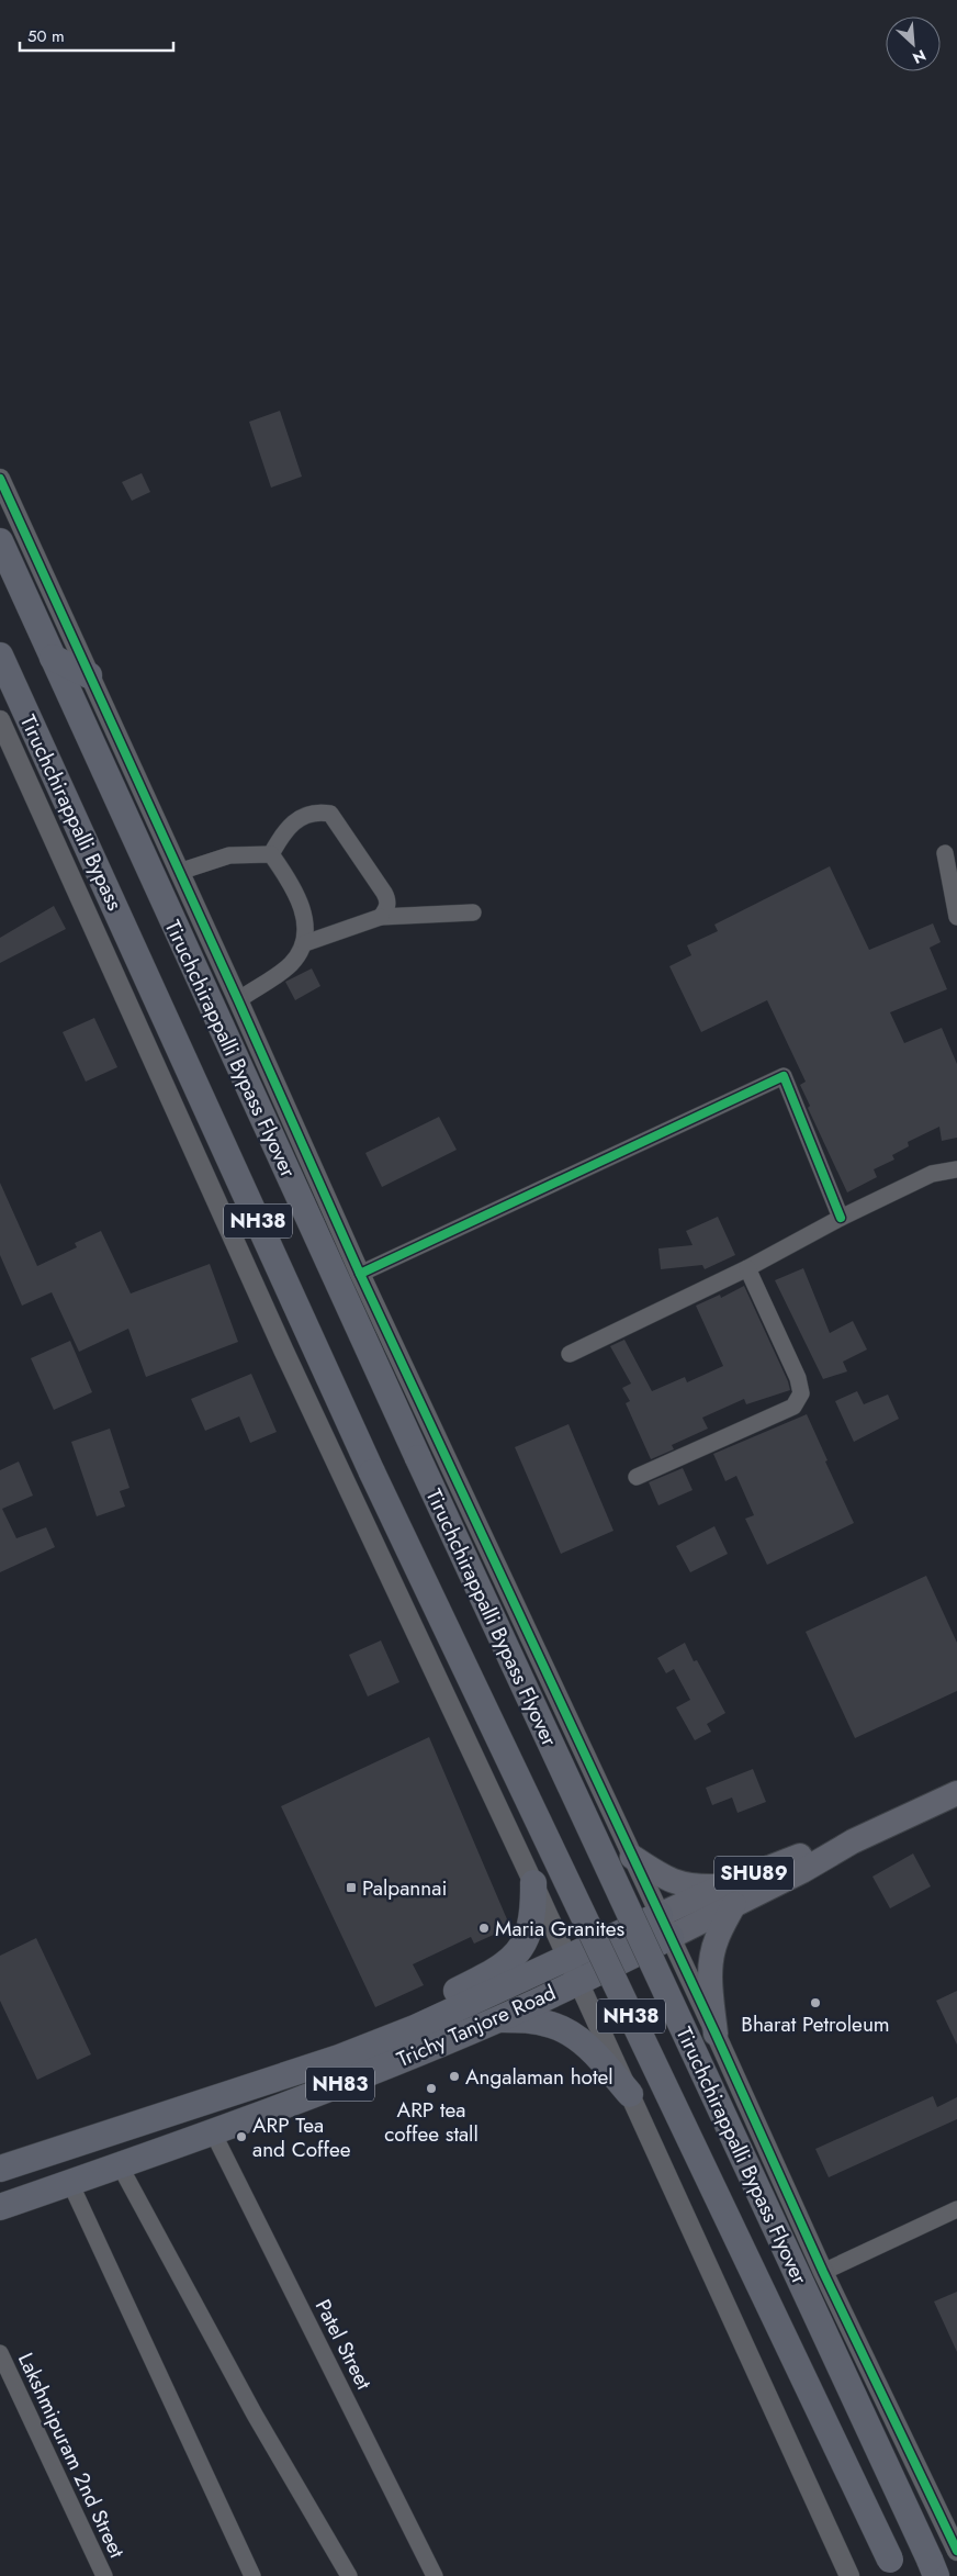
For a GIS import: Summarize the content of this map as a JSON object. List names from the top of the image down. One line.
{"streets":{"highway":["Tiruchchirappalli Bypass","Tiruchchirappalli Bypass Flyover","NH38","Trichy Tanjore Road","NH83"],"main road":["SHU89"],"street":["Patel Street","Lakshmipuram 2nd Street"]},"crossings":[["Tiruchchirappalli Bypass","Tiruchchirappalli Bypass Flyover"],["Tiruchchirappalli Bypass Flyover","NH38"],["SHU89","Trichy Tanjore Road"],["Trichy Tanjore Road","Patel Street"]],"places":{"transit":["Palpannai"],"other":["Maria Granites","Bharat Petroleum","Angalaman hotel","ARP tea coffee stall","ARP Tea and Coffee"]},"scale_bar":"50 m","north":"bottom right"}
